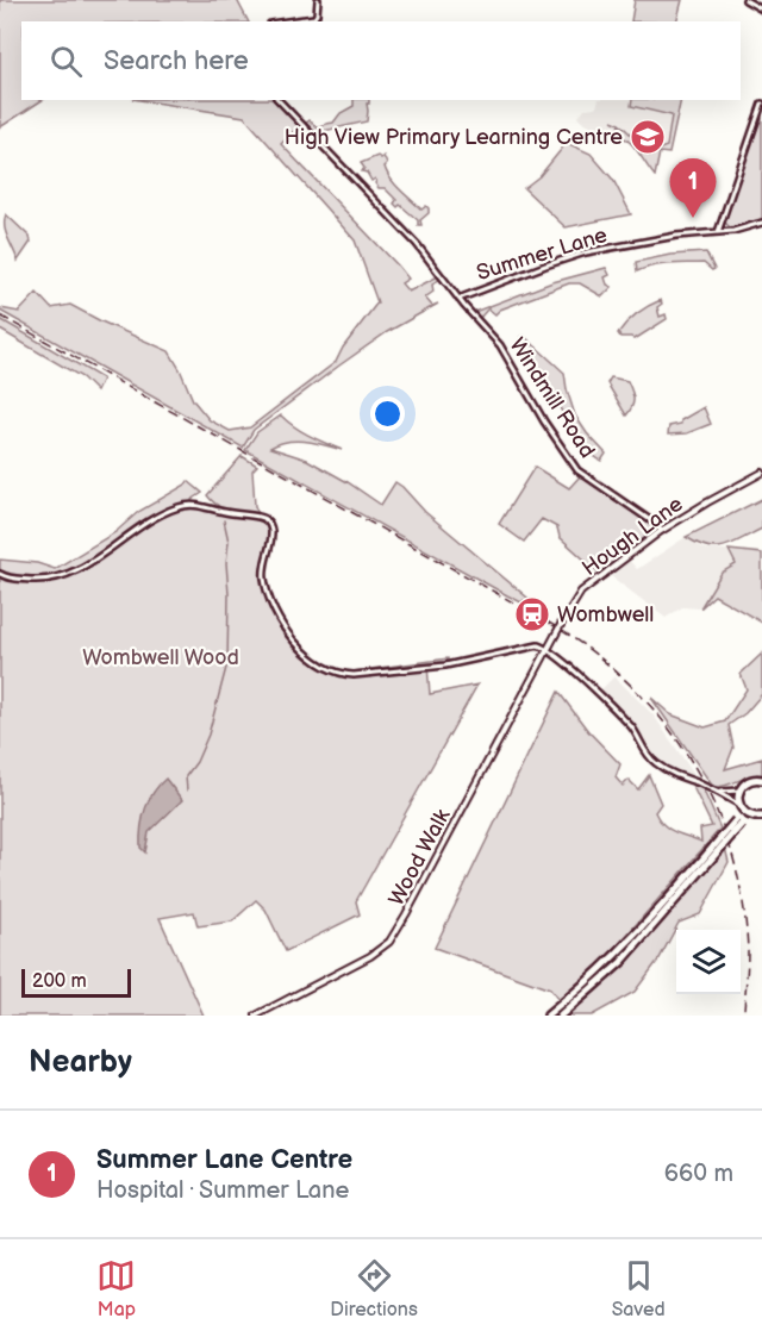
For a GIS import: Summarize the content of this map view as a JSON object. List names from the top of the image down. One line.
{"streets":{"main road":["Hough Lane","Wood Walk"],"street":["Summer Lane","Windmill Road"]},"crossings":[["Summer Lane","Windmill Road"],["Windmill Road","Hough Lane"],["Hough Lane","Wood Walk"]],"parks":["Wombwell Wood"],"places":{"school or university":["High View Primary Learning Centre"],"station":["Wombwell"]},"scale_bar":"200 m","page":{"search":"Search here","pins":"1","scale":"200 m","heading":"Nearby","list":[{"mark":"1","name":"Summer Lane Centre","note":"Hospital · Summer Lane","value":"660 m"}],"nav":["Map","Directions","Saved"]}}
